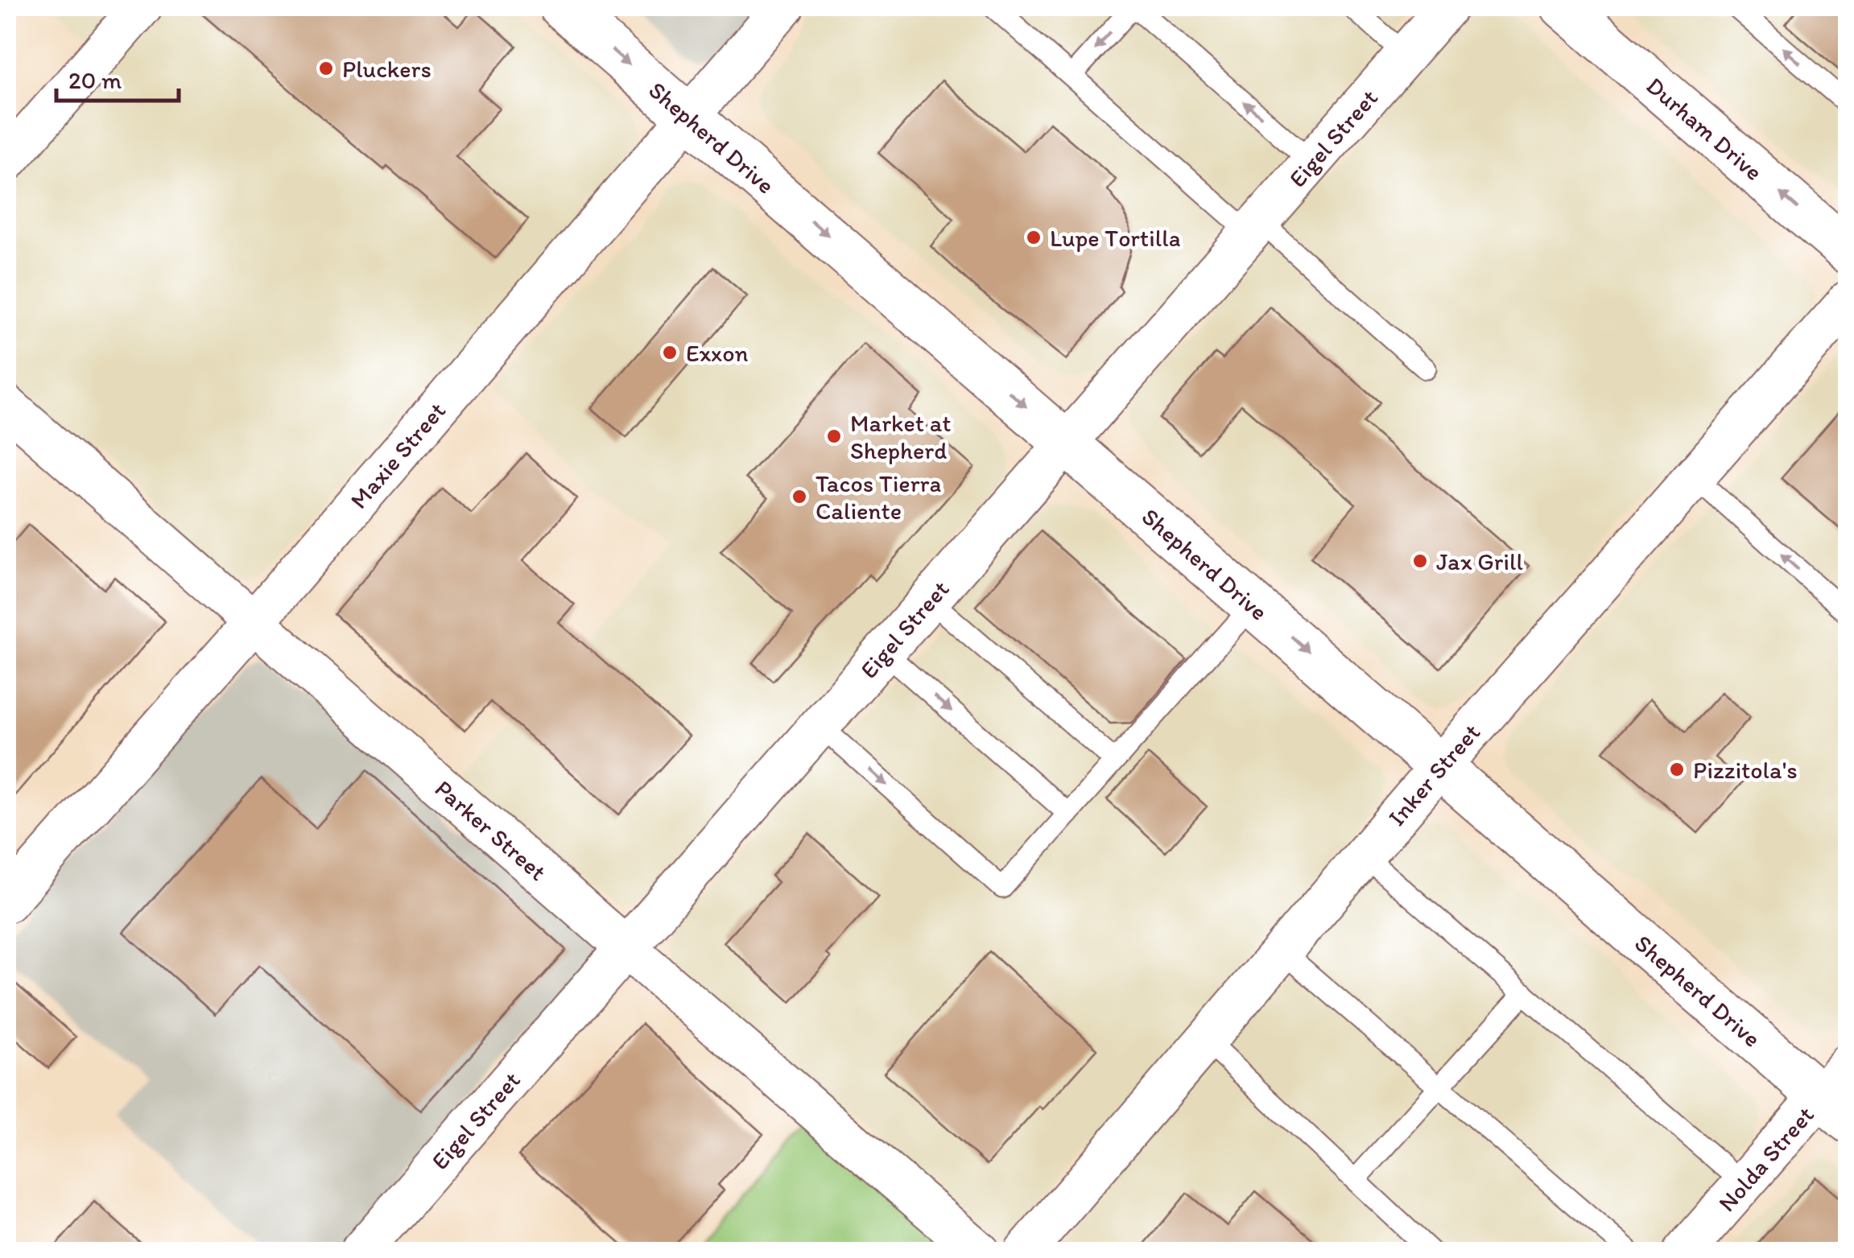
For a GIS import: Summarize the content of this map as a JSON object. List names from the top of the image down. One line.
{"streets":{"main road":["Durham Drive","Shepherd Drive"],"street":["Eigel Street","Maxie Street","Inker Street","Parker Street","Nolda Street"]},"crossings":[["Shepherd Drive","Eigel Street"],["Shepherd Drive","Maxie Street"],["Shepherd Drive","Inker Street"],["Shepherd Drive","Nolda Street"],["Eigel Street","Parker Street"],["Maxie Street","Parker Street"]],"one_way":["Durham Drive","Shepherd Drive"],"places":["Pluckers","Lupe Tortilla","Exxon","Market at Shepherd","Tacos Tierra Caliente","Jax Grill","Pizzitola's"],"scale_bar":"20 m"}
